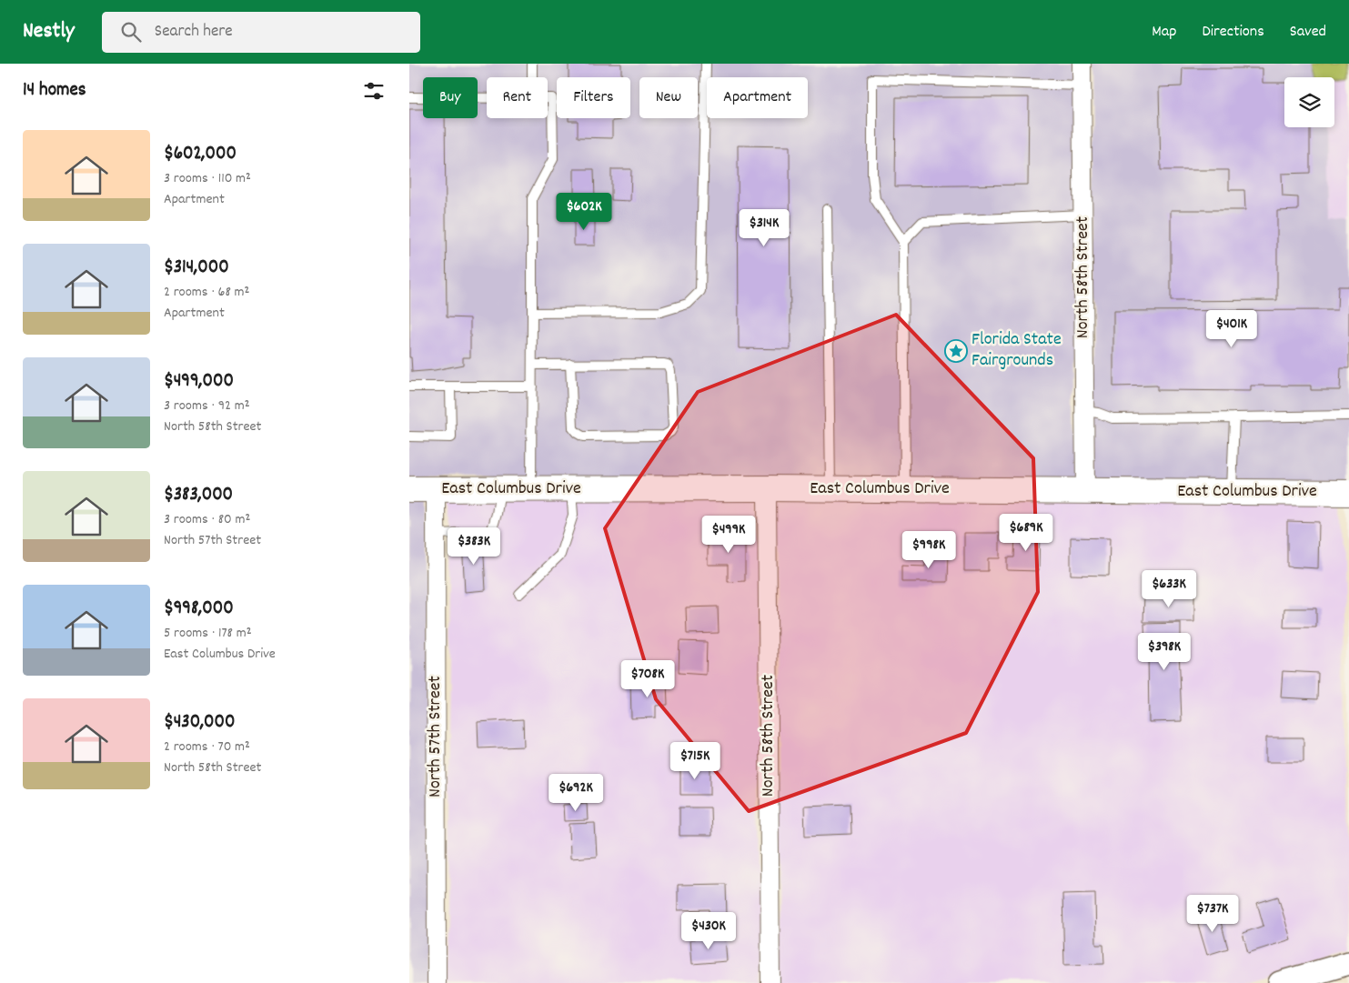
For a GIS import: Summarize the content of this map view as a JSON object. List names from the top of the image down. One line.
{"streets":{"main road":["East Columbus Drive"],"street":["North 58th Street","North 57th Street"]},"crossings":[["North 58th Street","East Columbus Drive"],["East Columbus Drive","North 57th Street"]],"places":{"place":["Florida State Fairgrounds"]},"page":{"header":"Nestly","search":"Search here","nav":["Map","Directions","Saved"],"heading":"14 homes","chip":["Buy","Rent","Filters","New","Apartment"],"list":[{"name":"$602,000","note":"3 rooms · 110 m² · Apartment"},{"name":"$314,000","note":"2 rooms · 68 m² · Apartment"},{"name":"$499,000","note":"3 rooms · 92 m² · North 58th Street"},{"name":"$383,000","note":"3 rooms · 80 m² · North 57th Street"},{"name":"$998,000","note":"5 rooms · 178 m² · East Columbus Drive"},{"name":"$430,000","note":"2 rooms · 70 m² · North 58th Street"}],"price":["$602K","$314K","$401K","$689K","$499K","$383K","$998K","$633K","$398K","$708K","$715K","$692K","$737K","$430K"]}}
